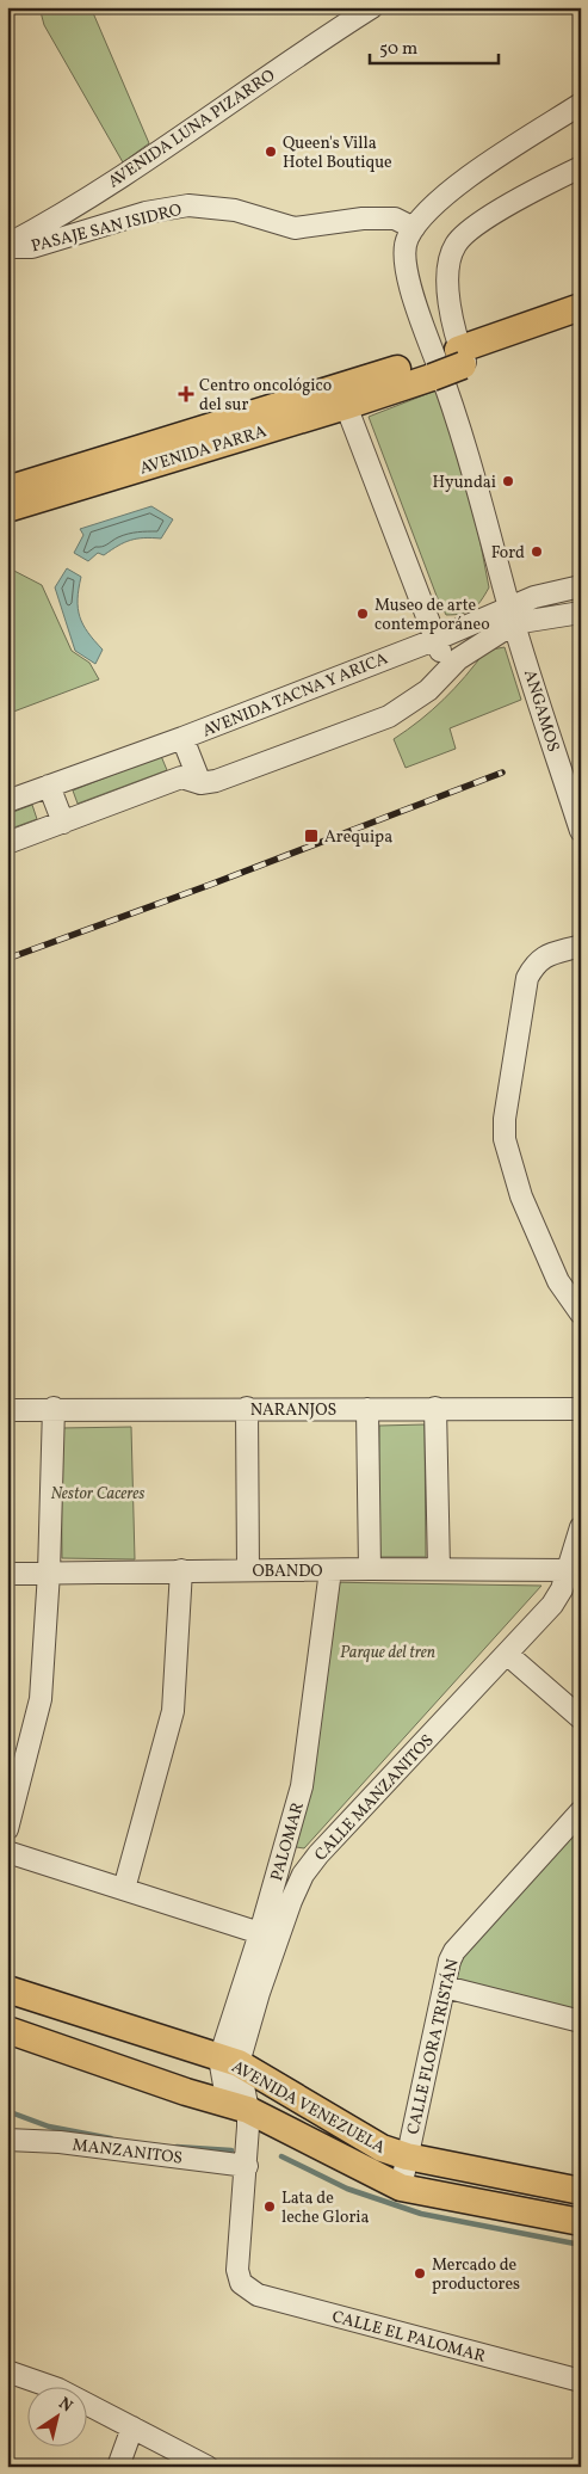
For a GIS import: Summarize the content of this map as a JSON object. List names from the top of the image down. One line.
{"streets":{"main road":["AVENIDA PARRA","AVENIDA VENEZUELA"],"street":["AVENIDA LUNA PIZARRO","PASAJE SAN ISIDRO","AVENIDA TACNA Y ARICA","ANGAMOS","NARANJOS","OBANDO","CALLE MANZANITOS","PALOMAR","CALLE FLORA TRISTÁN","MANZANITOS","CALLE EL PALOMAR"]},"crossings":[["AVENIDA LUNA PIZARRO","PASAJE SAN ISIDRO"],["PASAJE SAN ISIDRO","ANGAMOS"],["AVENIDA TACNA Y ARICA","ANGAMOS"],["OBANDO","CALLE MANZANITOS"],["OBANDO","PALOMAR"],["CALLE MANZANITOS","PALOMAR"],["CALLE MANZANITOS","AVENIDA VENEZUELA"],["PALOMAR","AVENIDA VENEZUELA"],["CALLE FLORA TRISTÁN","AVENIDA VENEZUELA"],["MANZANITOS","CALLE EL PALOMAR"]],"parks":["Nestor Caceres","Parque del tren"],"places":{"other":["Queen's Villa Hotel Boutique","Hyundai","Ford","Museo de arte contemporáneo","Lata de leche Gloria","Mercado de productores"],"health":["Centro oncológico del sur"],"transit":["Arequipa"]},"scale_bar":"50 m","north":"top right"}
